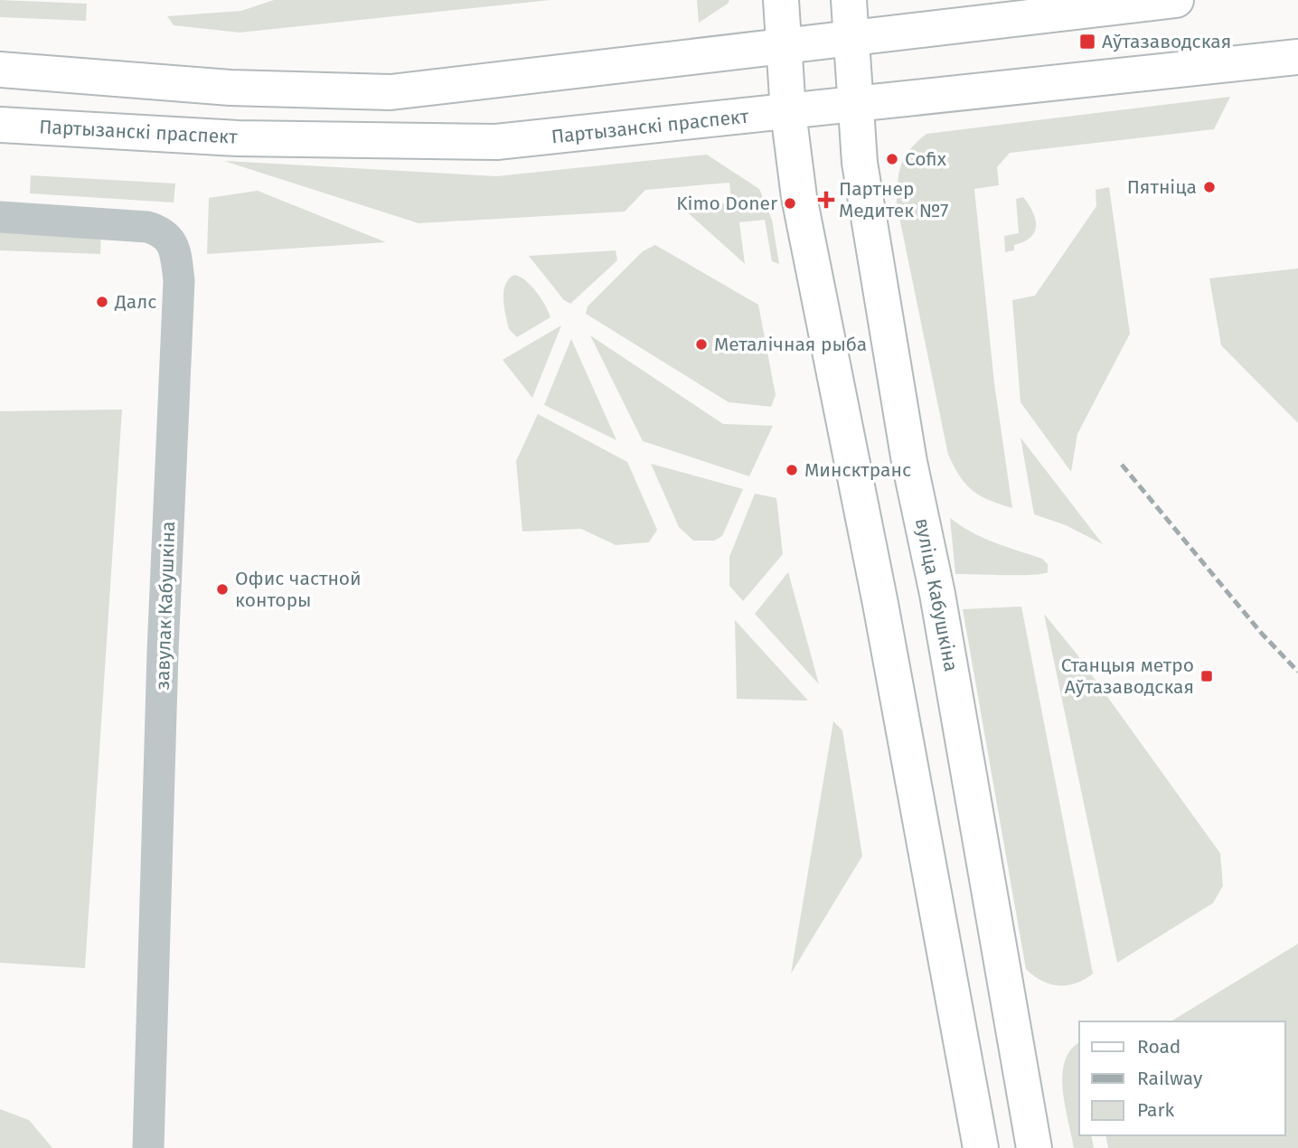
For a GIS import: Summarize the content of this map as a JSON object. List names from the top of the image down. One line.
{"streets":{"main road":["Партызанскі праспект","вуліца Кабушкіна"],"street":["завулак Кабушкіна"]},"crossings":[["Партызанскі праспект","вуліца Кабушкіна"]],"places":{"transit":["Аўтазаводская","Станцыя метро Аўтазаводская"],"other":["Cofix","Пятніца","Kimo Doner","Далс","Металічная рыба","Минсктранс","Офис частной конторы"],"health":["Партнер Медитек №7"]},"legend":["Road","Railway","Park"]}
